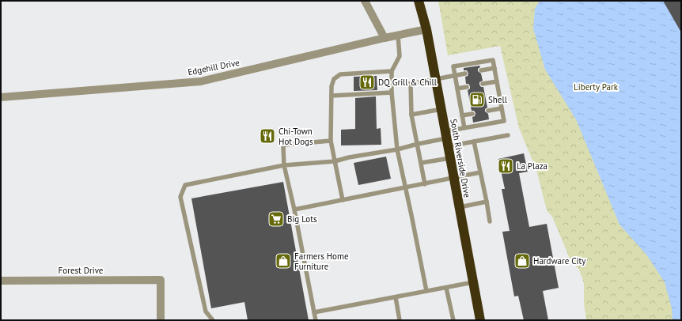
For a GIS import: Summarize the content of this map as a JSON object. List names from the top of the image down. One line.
{"streets":{"highway":["South Riverside Drive"],"street":["Edgehill Drive","Forest Drive"]},"crossings":[["Edgehill Drive","South Riverside Drive"]],"parks":["Liberty Park"],"places":{"restaurant":["DQ Grill & Chill","Chi-Town Hot Dogs","La Plaza"],"fuel station":["Shell"],"supermarket":["Big Lots"],"shop":["Farmers Home Furniture","Hardware City"]}}
